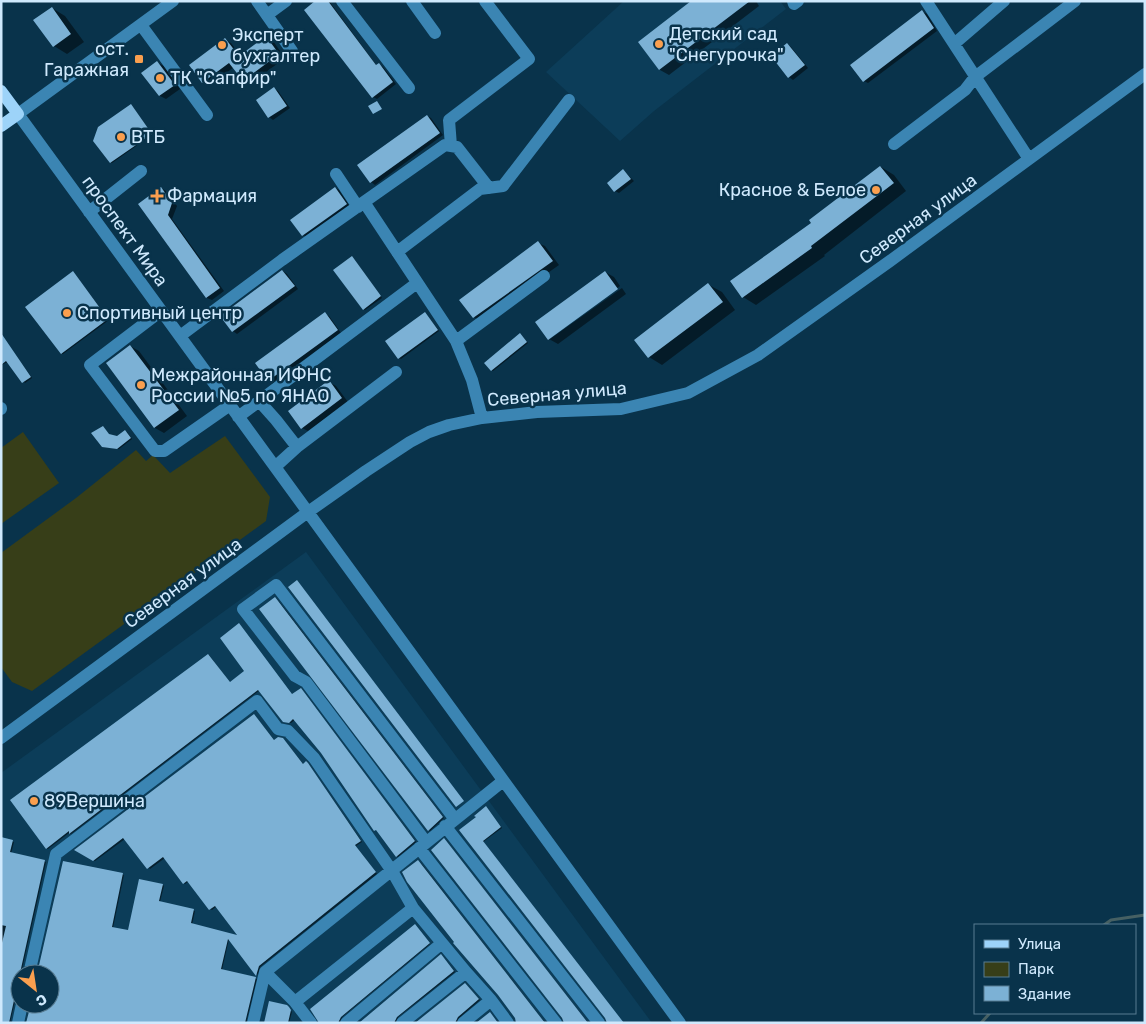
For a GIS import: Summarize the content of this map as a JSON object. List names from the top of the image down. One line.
{"streets":{"main road":["проспект Мира"],"street":["Северная улица"]},"crossings":[["Северная улица","проспект Мира"]],"places":{"other":["Детский сад \"Снегурочка\"","Эксперт бухгалтер","ТК \"Сапфир\"","ВТБ","Красное & Белое","Спортивный центр","Межрайонная ИФНС России №5 по ЯНАО","89Вершина"],"transit":["ост. Гаражная"],"health":["Фармация"]},"legend":["Улица","Парк","Здание"],"north":"bottom right"}
